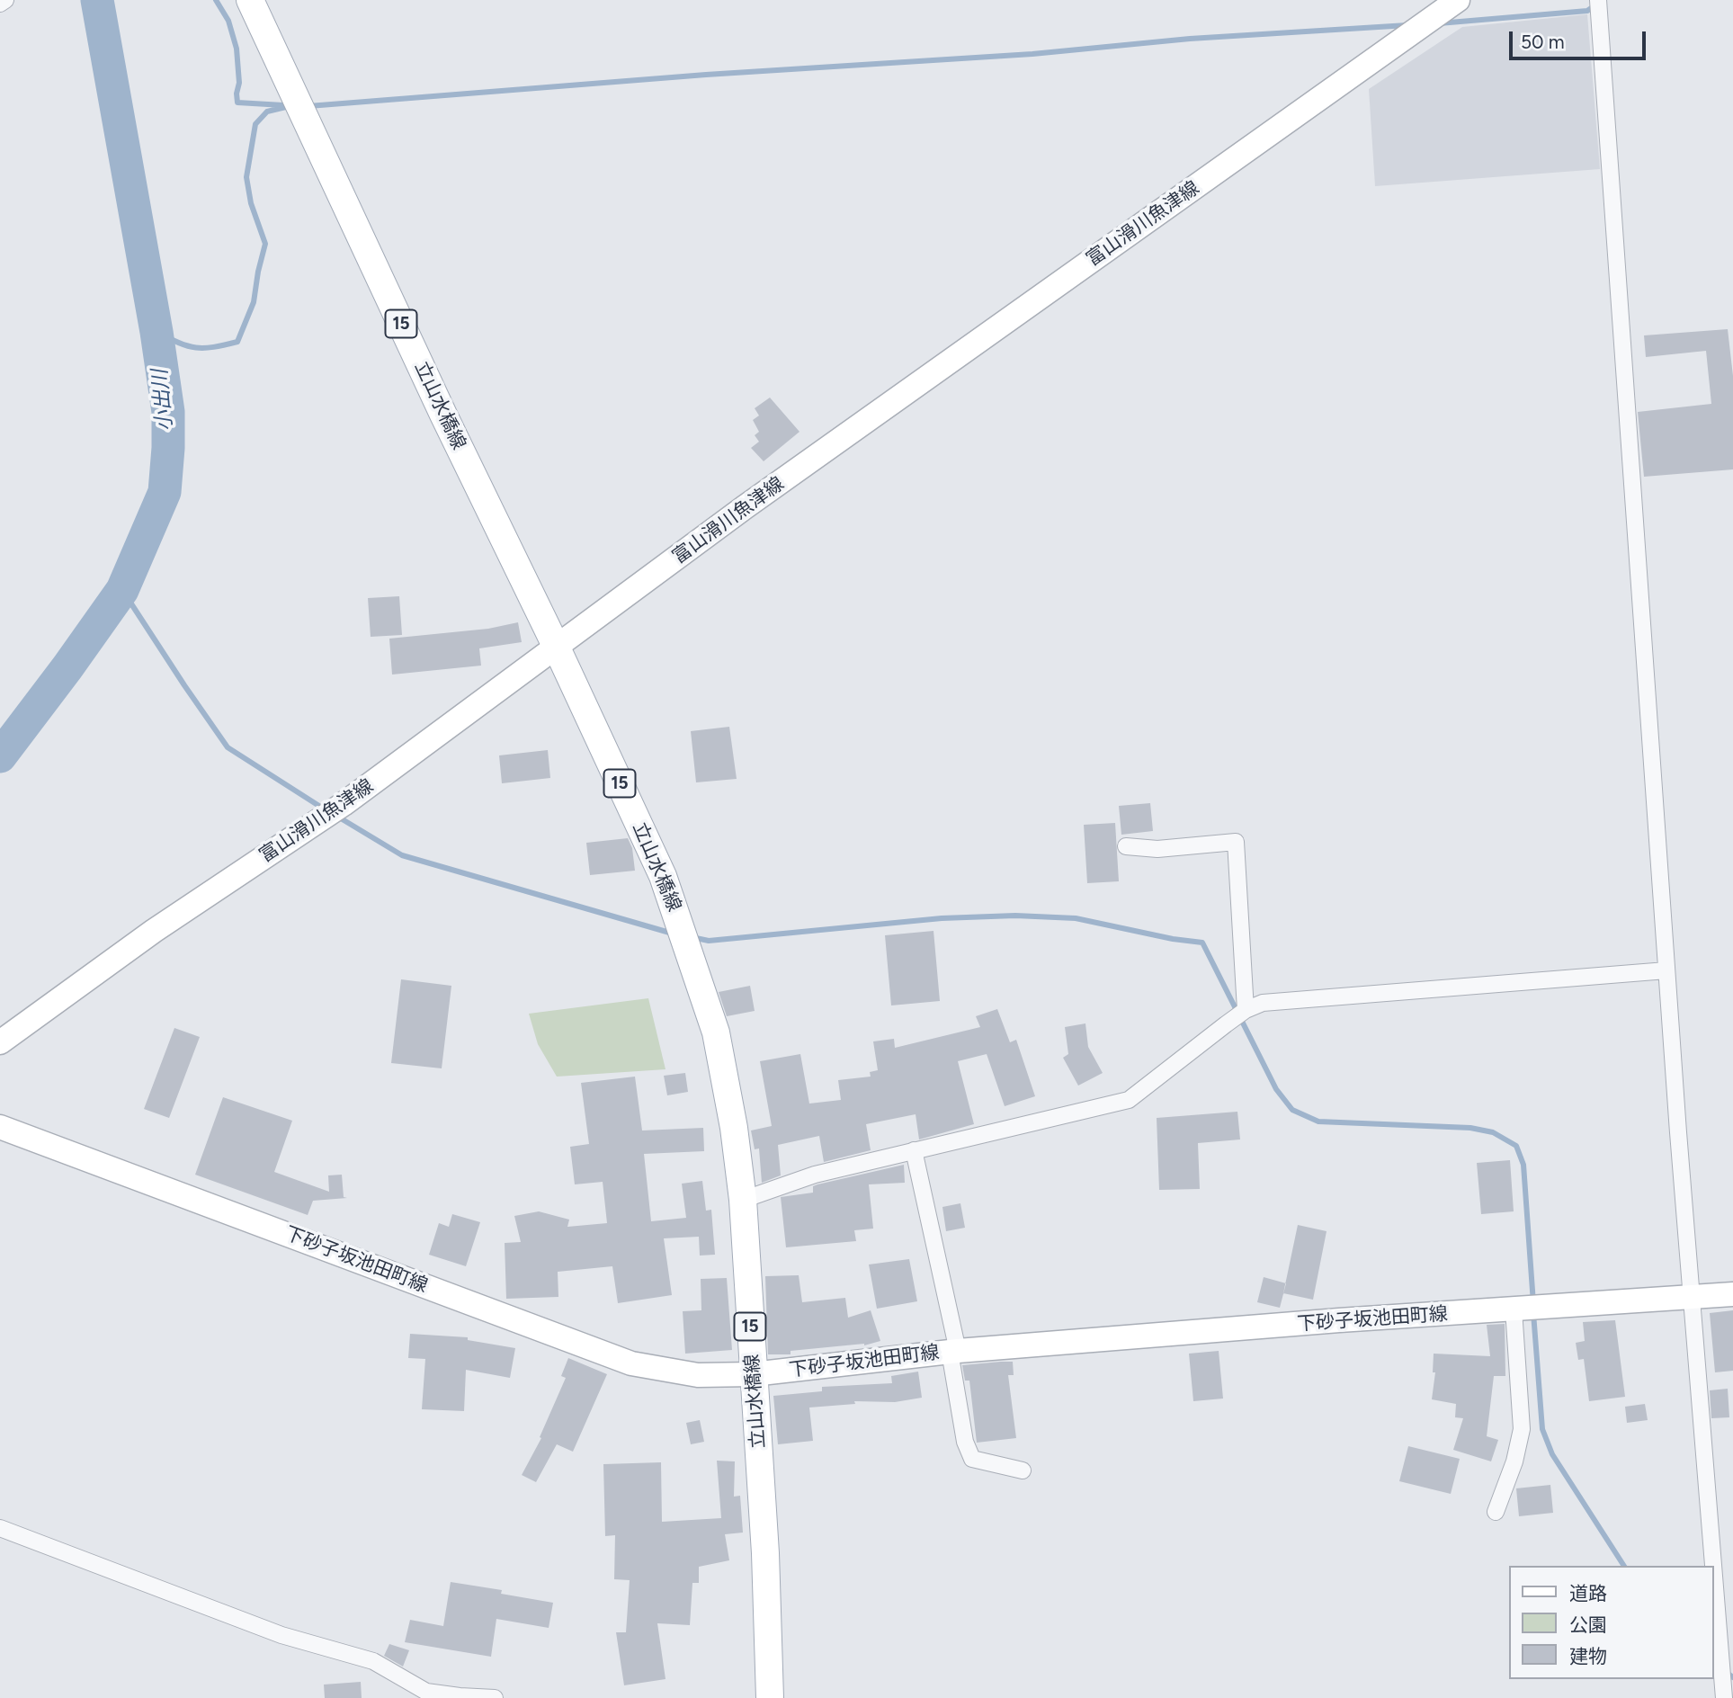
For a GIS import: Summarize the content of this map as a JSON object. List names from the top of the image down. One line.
{"streets":{"main road":["富山滑川魚津線","15","立山水橋線","下砂子坂池田町線"]},"crossings":[["富山滑川魚津線","立山水橋線"],["立山水橋線","下砂子坂池田町線"]],"water":["小出川"],"legend":["道路","公園","建物"],"scale_bar":"50 m"}
